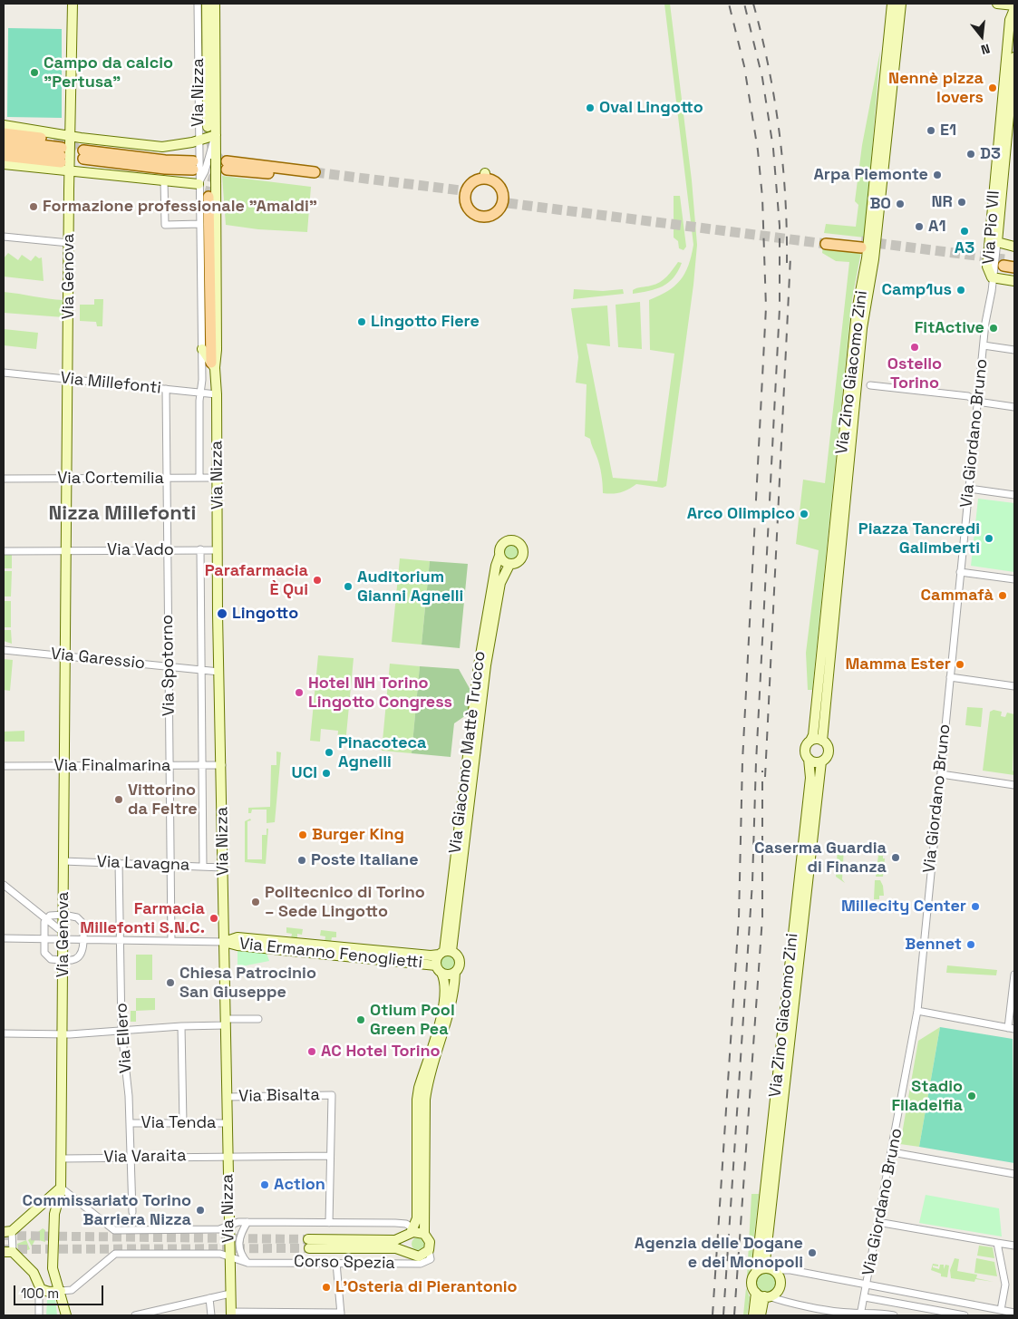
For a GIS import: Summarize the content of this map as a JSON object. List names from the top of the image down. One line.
{"streets":{"street":["Via Nizza","Via Pio VII","Via Genova","Via Zino Giacomo Zini","Via Millefonti","Via Giordano Bruno","Via Cortemilia","Via Vado","Via Garessio","Via Spotorno","Via Giacomo Mattè Trucco","Via Finalmarina","Via Lavagna","Via Ermanno Fenoglietti","Via Ellero","Via Bisalta","Via Tenda","Via Varaita","Corso Spezia"]},"crossings":[["Via Nizza","Via Millefonti"],["Via Nizza","Via Cortemilia"],["Via Nizza","Via Garessio"],["Via Nizza","Via Finalmarina"],["Via Nizza","Via Lavagna"],["Via Nizza","Via Ermanno Fenoglietti"],["Via Nizza","Via Bisalta"],["Via Nizza","Via Tenda"],["Via Nizza","Via Varaita"],["Via Nizza","Corso Spezia"],["Via Pio VII","Via Giordano Bruno"],["Via Genova","Via Millefonti"],["Via Genova","Via Cortemilia"],["Via Genova","Via Vado"],["Via Genova","Via Garessio"],["Via Genova","Via Finalmarina"],["Via Genova","Via Lavagna"],["Via Genova","Via Varaita"],["Via Genova","Corso Spezia"],["Via Millefonti","Via Spotorno"],["Via Cortemilia","Via Spotorno"],["Via Vado","Via Spotorno"],["Via Garessio","Via Spotorno"],["Via Spotorno","Via Finalmarina"],["Via Spotorno","Via Lavagna"],["Via Giacomo Mattè Trucco","Via Ermanno Fenoglietti"],["Via Lavagna","Via Ellero"],["Via Ellero","Via Tenda"],["Via Ellero","Via Varaita"],["Via Bisalta","Via Varaita"]],"districts":["Nizza Millefonti"],"places":["Campo da calcio \"Pertusa\"","Nennè pizza lovers","Oval Lingotto","E1","D3","Arpa Piemonte","NR","B0","Formazione professionale \"Amaldi\"","A1","A3","Camp1us","Lingotto Fiere","FitActive","Ostello Torino","Arco Olimpico","Piazza Tancredi Galimberti","Parafarmacia È Qui","Auditorium Gianni Agnelli","Cammafà","Lingotto","Mamma Ester","Hotel NH Torino Lingotto Congress","Pinacoteca Agnelli","UCI","Vittorino da Feltre","Burger King","Caserma Guardia di Finanza","Poste Italiane","Politecnico di Torino – Sede Lingotto","Millecity Center","Farmacia Millefonti S.N.C.","Bennet","Chiesa Patrocinio San Giuseppe","Otium Pool Green Pea","AC Hotel Torino","Stadio Filadelfia","Action","Commissariato Torino Barriera Nizza","Agenzia delle Dogane e dei Monopoli","L'Osteria di Pierantonio"],"scale_bar":"100 m","north":"bottom"}
